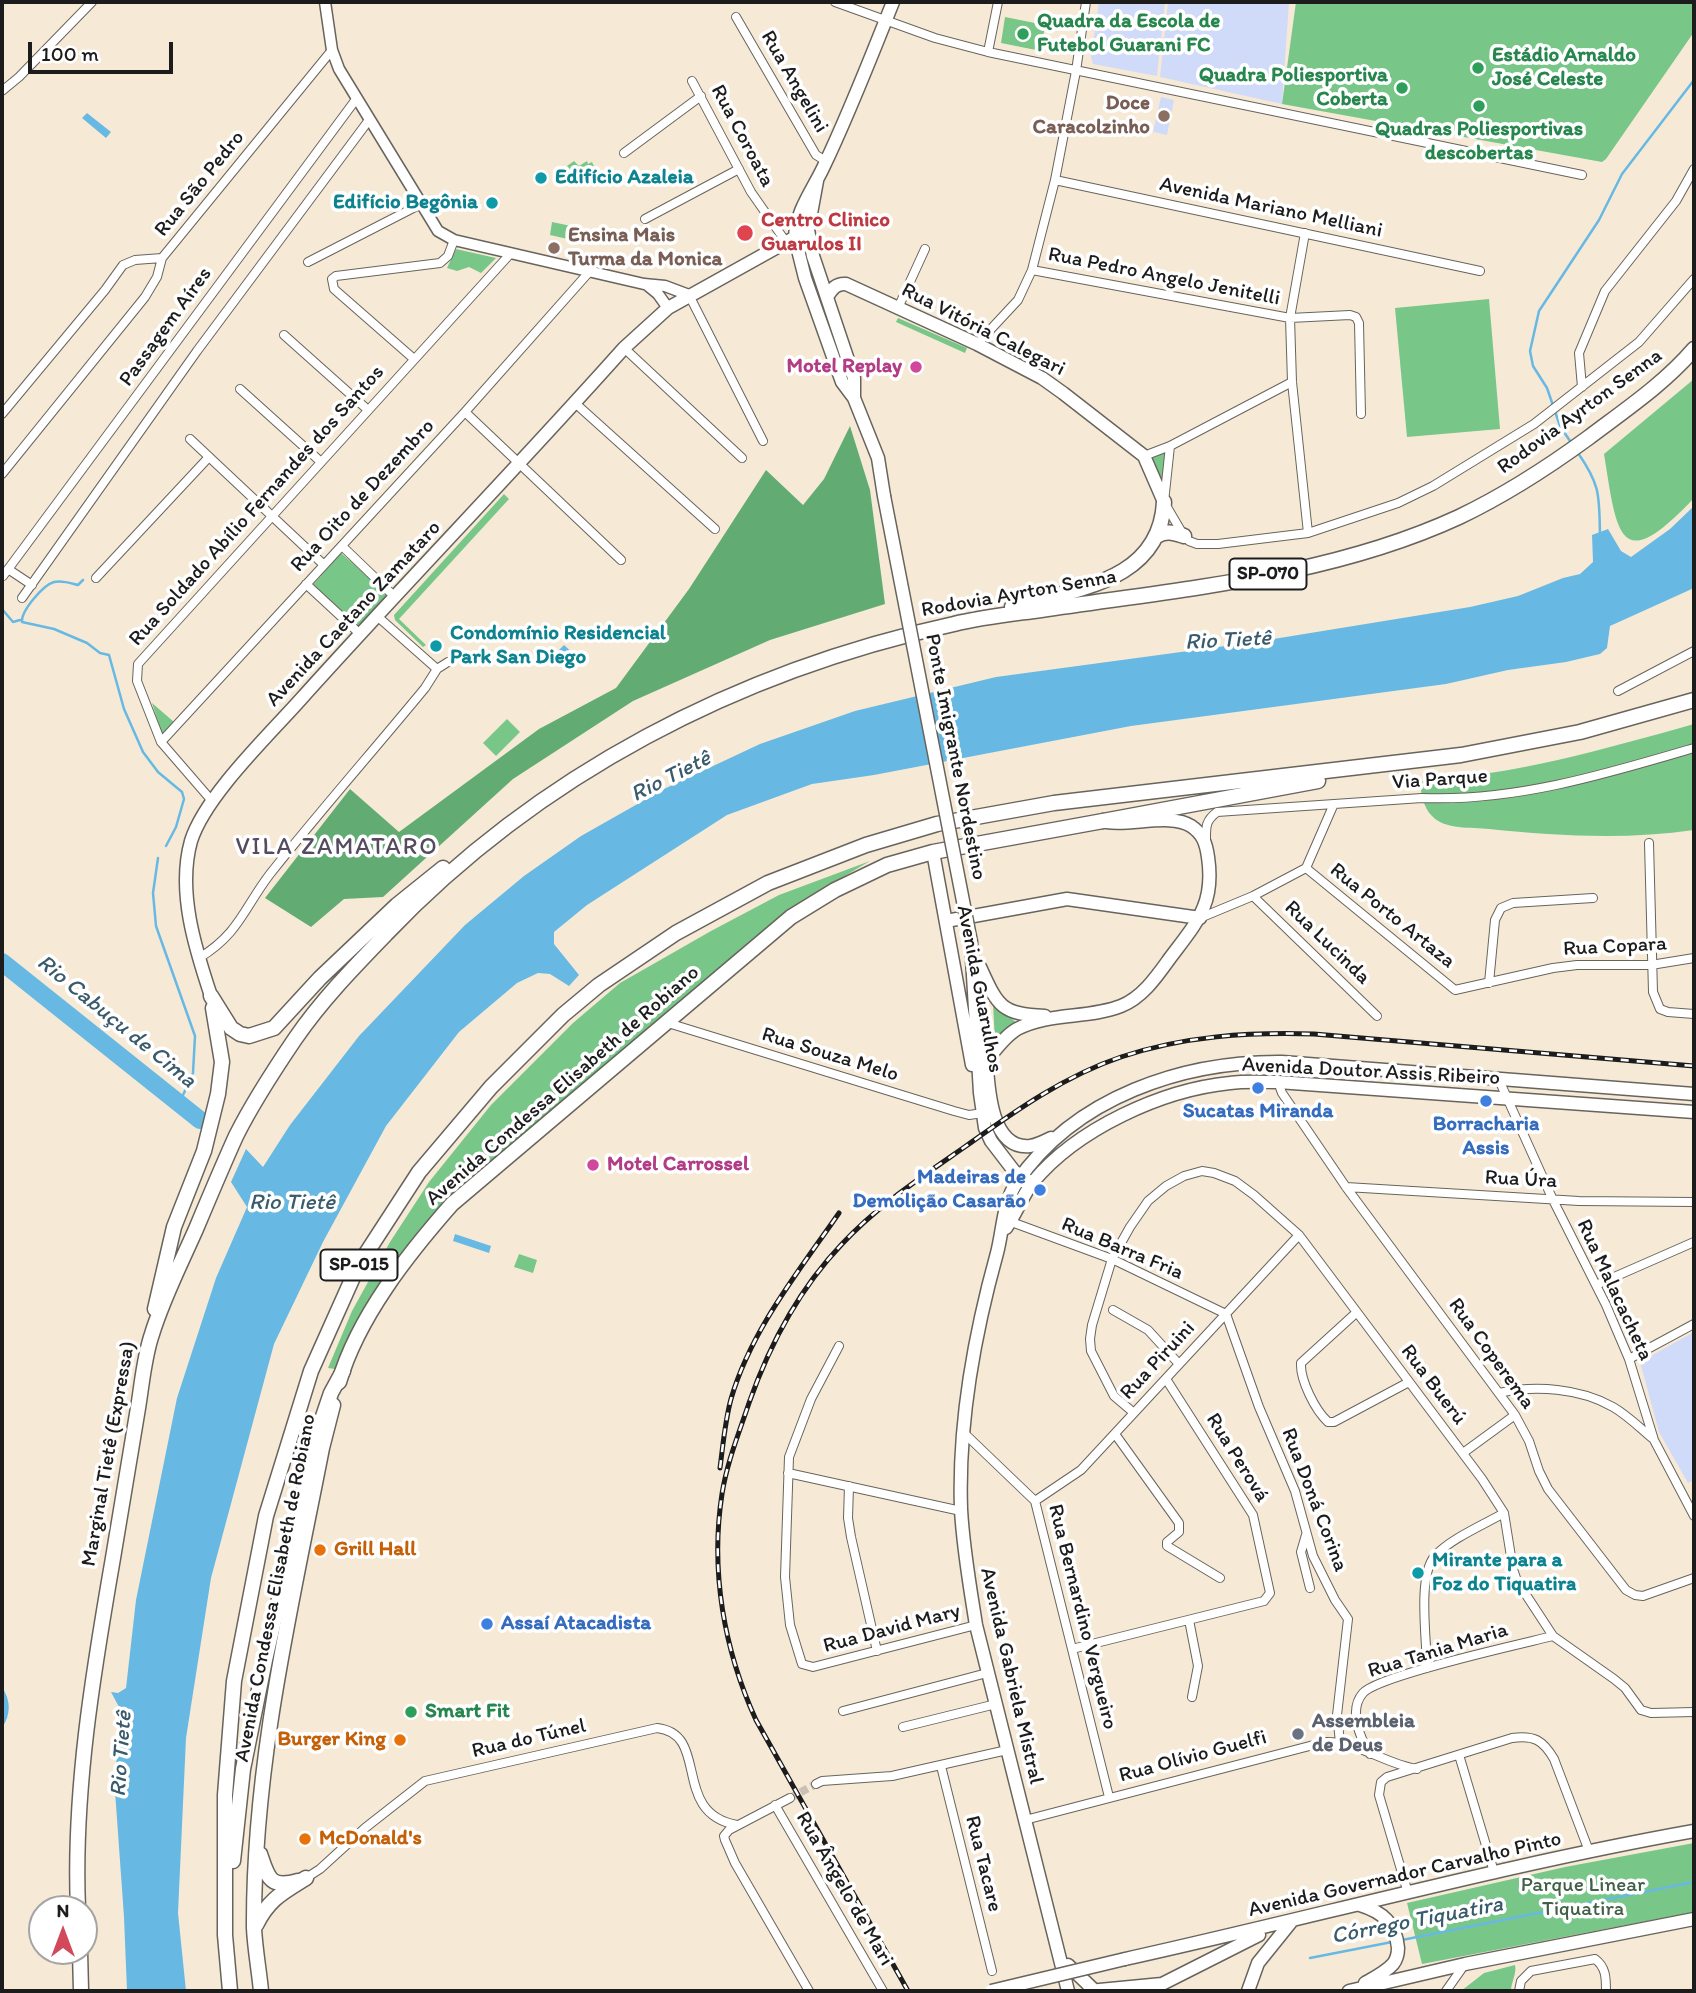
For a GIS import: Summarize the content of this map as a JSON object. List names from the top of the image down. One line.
{"streets":{"highway":["Rodovia Ayrton Senna","SP-070","Avenida Condessa Elisabeth de Robiano","SP-015","Marginal Tietê (Expressa)"],"main road":["Rua Vitória Calegari","Avenida Caetano Zamataro","Ponte Imigrante Nordestino","Avenida Guarulhos","Avenida Doutor Assis Ribeiro","Avenida Gabriela Mistral","Avenida Governador Carvalho Pinto"],"street":["Rua Angelini","Rua Coroata","Rua São Pedro","Avenida Mariano Melliani","Rua Pedro Angelo Jenitelli","Passagem Aíres","Rua Oito de Dezembro","Rua Soldado Abílio Fernandes dos Santos","Via Parque","Rua Porto Artaza","Rua Lucinda","Rua Copara","Rua Souza Melo","Rua Úra","Rua Barra Fria","Rua Malacacheta","Rua Coperema","Rua Piruini","Rua Buerú","Rua Perová","Rua Doná Corina","Rua Bernardino Vergueiro","Rua David Mary","Rua Tania Maria","Rua do Túnel","Rua Olívio Guelfi","Rua Tacare","Rua Ângelo de Mari"]},"crossings":[["Rua Coroata","Avenida Caetano Zamataro"],["Rodovia Ayrton Senna","Marginal Tietê (Expressa)"],["Rua Oito de Dezembro","Rua Soldado Abílio Fernandes dos Santos"],["Rua Soldado Abílio Fernandes dos Santos","Avenida Caetano Zamataro"],["Ponte Imigrante Nordestino","Avenida Guarulhos"],["Rua Porto Artaza","Rua Copara"],["Avenida Guarulhos","Rua Souza Melo"],["Avenida Guarulhos","Avenida Doutor Assis Ribeiro"],["Avenida Guarulhos","Avenida Condessa Elisabeth de Robiano"],["Avenida Guarulhos","Avenida Gabriela Mistral"],["Rua Souza Melo","Avenida Condessa Elisabeth de Robiano"],["Avenida Doutor Assis Ribeiro","Rua Malacacheta"],["Avenida Doutor Assis Ribeiro","Rua Coperema"],["Avenida Doutor Assis Ribeiro","Avenida Gabriela Mistral"],["Avenida Condessa Elisabeth de Robiano","SP-015"],["Rua Úra","Rua Malacacheta"],["Rua Úra","Rua Coperema"],["Rua Barra Fria","Rua Piruini"],["Rua Barra Fria","Rua Buerú"],["Rua Barra Fria","Rua Doná Corina"],["Rua Barra Fria","Avenida Gabriela Mistral"],["Rua Piruini","Rua Buerú"],["Rua Piruini","Rua Perová"],["Rua Piruini","Rua Doná Corina"],["Rua Piruini","Rua Bernardino Vergueiro"],["Rua Buerú","Rua Tania Maria"],["Rua Doná Corina","Rua Olívio Guelfi"],["Rua Bernardino Vergueiro","Avenida Gabriela Mistral"],["Rua Bernardino Vergueiro","Rua Olívio Guelfi"],["Rua David Mary","Avenida Gabriela Mistral"],["Rua Tania Maria","Rua Olívio Guelfi"],["Avenida Gabriela Mistral","Rua Olívio Guelfi"]],"districts":["VILA ZAMATARO"],"water":["Rio Tietê","Rio Cabuçu de Cima","Córrego Tiquatira"],"parks":["Parque Linear Tiquatira"],"places":["Quadra da Escola de Futebol Guarani FC","Estádio Arnaldo José Celeste","Quadra Poliesportiva Coberta","Quadras Poliesportivas descobertas","Doce Caracolzinho","Edifício Azaleia","Edifício Begônia","Centro Clinico Guarulos II","Ensina Mais Turma da Monica","Motel Replay","Condomínio Residencial Park San Diego","Sucatas Miranda","Borracharia Assis","Motel Carrossel","Madeiras de Demolição Casarão","Grill Hall","Mirante para a Foz do Tiquatira","Assaí Atacadista","Smart Fit","Assembleia de Deus","Burger King","McDonald's"],"scale_bar":"100 m","north":"top"}
